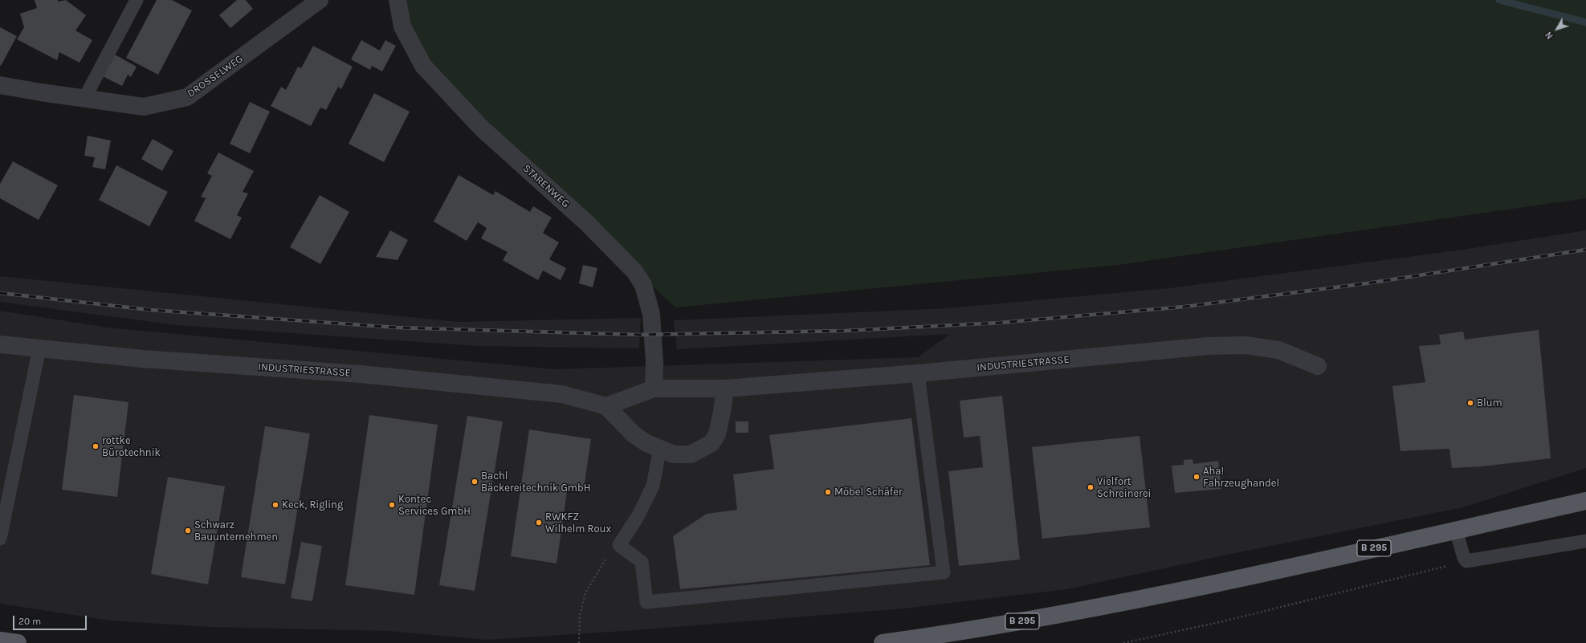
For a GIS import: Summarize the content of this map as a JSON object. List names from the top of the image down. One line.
{"streets":{"main road":["B 295"],"street":["DROSSELWEG","STARENWEG","INDUSTRIESTRASSE"]},"crossings":[["STARENWEG","INDUSTRIESTRASSE"]],"places":["Blum","rottke Bürotechnik","Aha! Fahrzeughandel","Bachl Bäckereitechnik GmbH","Vielfort Schreinerei","Möbel Schäfer","Keck, Rigling","Kontec Services GmbH","RWKFZ Wilhelm Roux","Schwarz Bauunternehmen"],"scale_bar":"20 m","north":"bottom left"}
